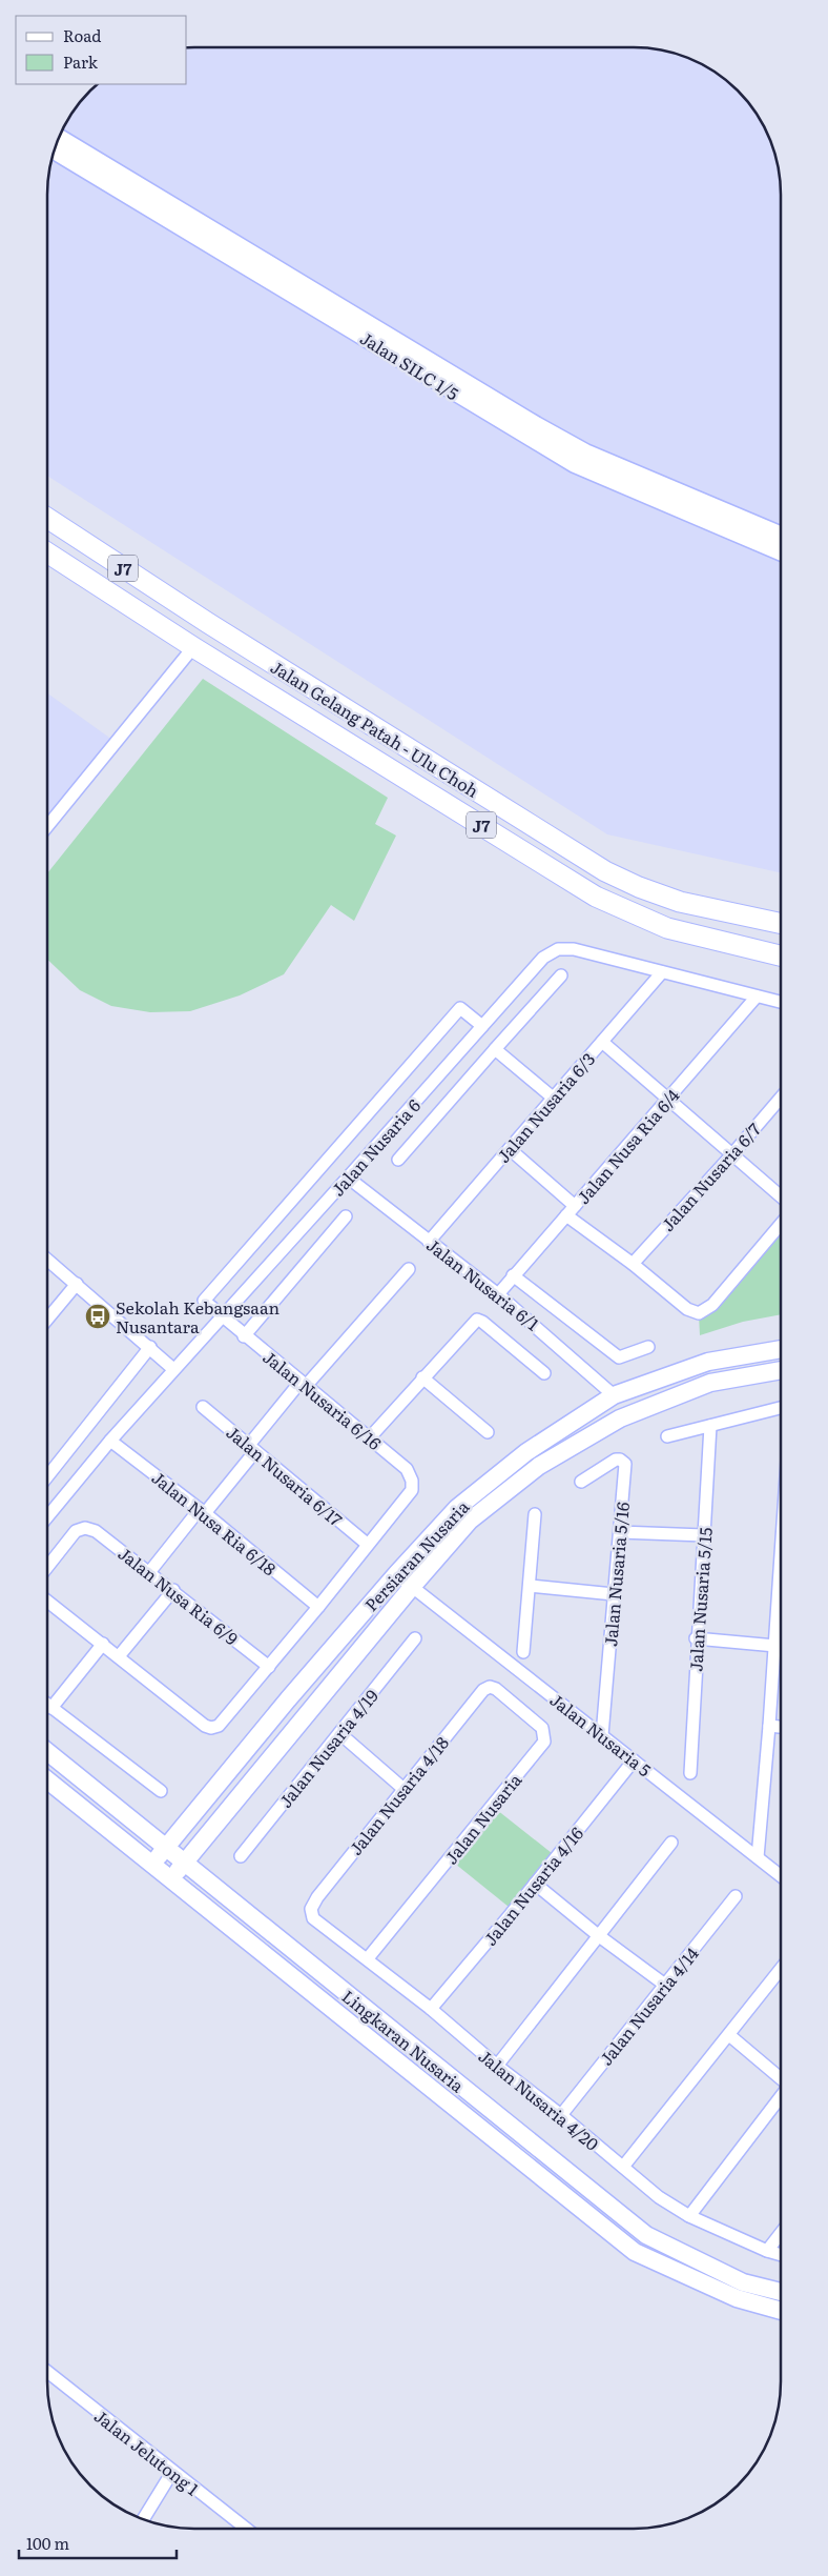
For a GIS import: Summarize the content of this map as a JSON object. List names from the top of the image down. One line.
{"streets":{"main road":["J7","Jalan Gelang Patah - Ulu Choh"],"street":["Jalan SILC 1/5","Jalan Nusaria 6/3","Jalan Nusa Ria 6/4","Jalan Nusaria 6","Jalan Nusaria 6/7","Jalan Nusaria 6/1","Jalan Nusaria 6/16","Jalan Nusaria 6/17","Jalan Nusa Ria 6/18","Persiaran Nusaria","Jalan Nusaria 5/16","Jalan Nusa Ria 6/9","Jalan Nusaria 5/15","Jalan Nusaria 5","Jalan Nusaria 4/19","Jalan Nusaria 4/18","Jalan Nusaria","Jalan Nusaria 4/16","Jalan Nusaria 4/14","Lingkaran Nusaria","Jalan Nusaria 4/20","Jalan Jelutong 1"]},"crossings":[["Jalan Nusaria 6/3","Jalan Nusaria 6"],["Jalan Nusaria 6/3","Jalan Nusaria 6/1"],["Jalan Nusa Ria 6/4","Jalan Nusaria 6"],["Jalan Nusa Ria 6/4","Jalan Nusaria 6/1"],["Jalan Nusaria 6","Jalan Nusaria 6/1"],["Jalan Nusaria 6","Jalan Nusaria 6/16"],["Jalan Nusaria 6","Jalan Nusa Ria 6/18"],["Jalan Nusaria 6/1","Persiaran Nusaria"],["Jalan Nusaria 6/16","Jalan Nusaria 6/17"],["Persiaran Nusaria","Jalan Nusaria 5"],["Persiaran Nusaria","Lingkaran Nusaria"],["Jalan Nusaria 5/16","Jalan Nusaria 5"],["Jalan Nusaria 5","Jalan Nusaria 4/16"],["Jalan Nusaria 4/18","Jalan Nusaria"],["Jalan Nusaria 4/18","Jalan Nusaria 4/20"],["Jalan Nusaria","Jalan Nusaria 4/20"],["Jalan Nusaria 4/16","Jalan Nusaria 4/20"],["Jalan Nusaria 4/14","Jalan Nusaria 4/20"]],"places":{"bus stop":["Sekolah Kebangsaan Nusantara"]},"legend":["Road","Park"],"scale_bar":"100 m"}
